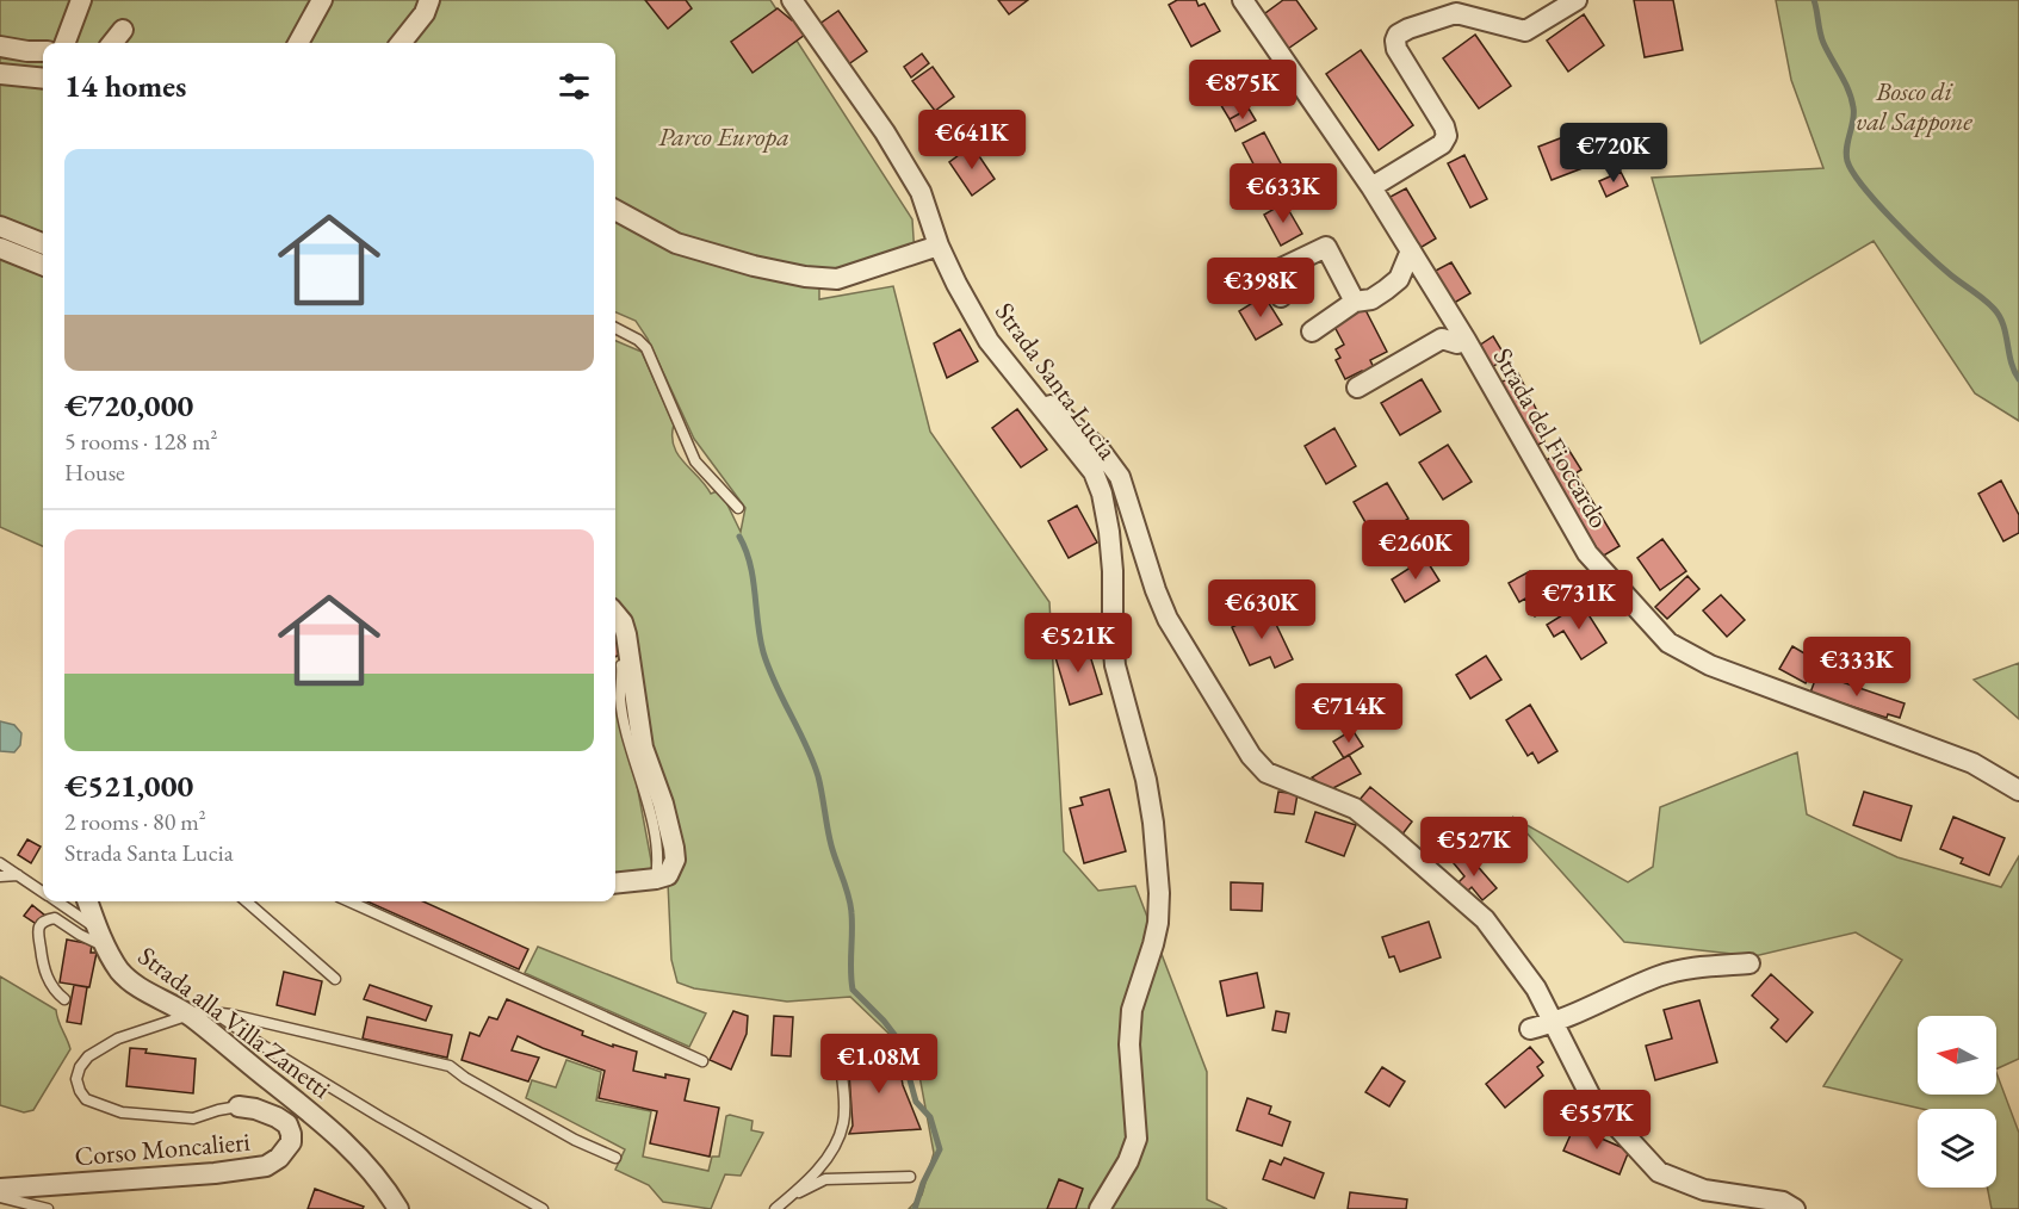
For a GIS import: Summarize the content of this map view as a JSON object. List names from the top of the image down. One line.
{"streets":{"street":["Strada Santa Lucia","Strada del Fioccardo","Strada alla Villa Zanetti","Corso Moncalieri"]},"parks":["Bosco di val Sappone","Parco Europa"],"north":"left","page":{"heading":"14 homes","price":["€875K","€641K","€720K","€633K","€398K","€260K","€731K","€630K","€521K","€333K","€714K","€527K","€1.08M","€557K"],"list":[{"name":"€720,000","note":"5 rooms · 128 m² · House"},{"name":"€521,000","note":"2 rooms · 80 m² · Strada Santa Lucia"}]}}
